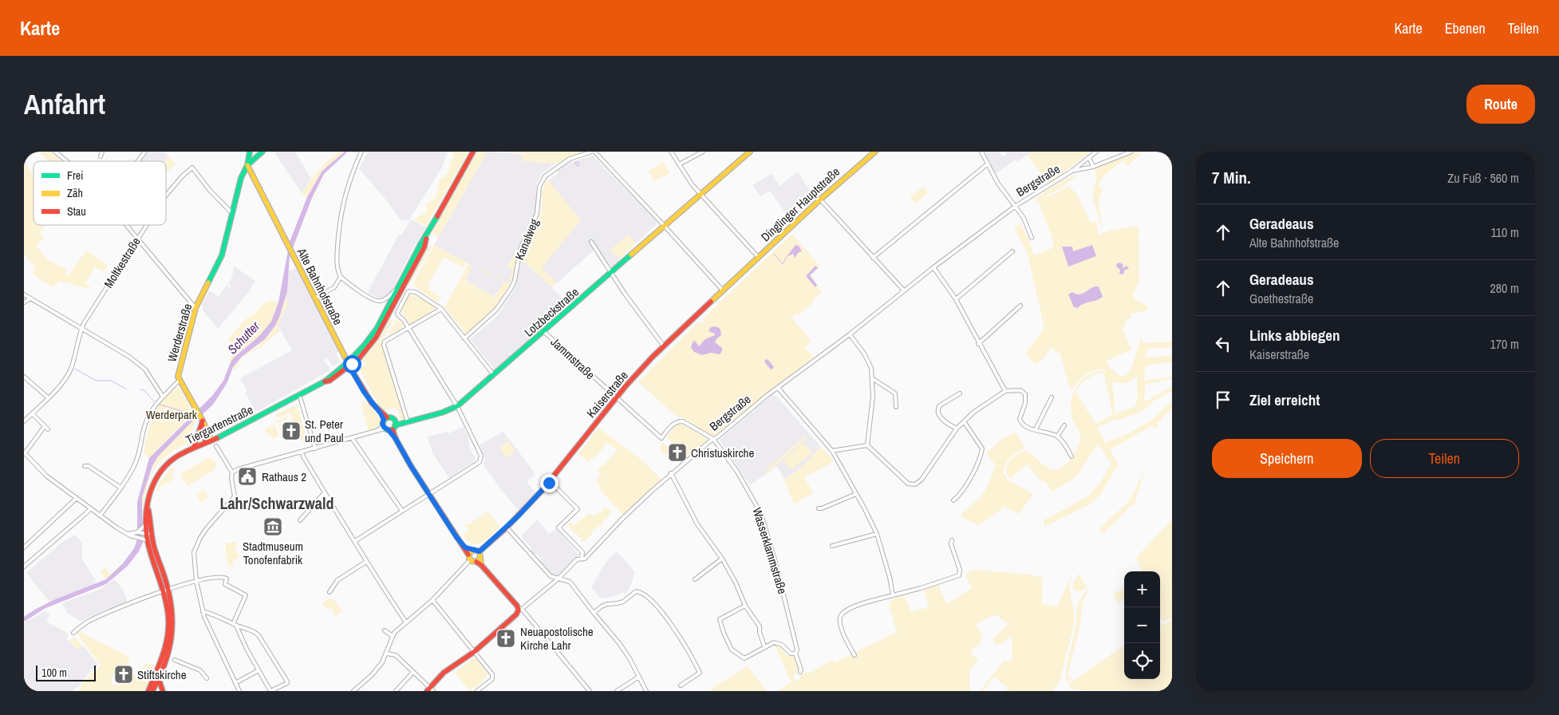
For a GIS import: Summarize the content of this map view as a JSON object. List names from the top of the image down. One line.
{"streets":{"street":["Bergstraße","Dinglinger Hauptstraße","Kanalweg","Moltkestraße","Alte Bahnhofstraße","Lotzbeckstraße","Werderstraße","Jammstraße","Kaiserstraße","Tiergartenstraße","Wasserklammstraße"]},"crossings":[["Bergstraße","Jammstraße"],["Bergstraße","Wasserklammstraße"],["Dinglinger Hauptstraße","Kaiserstraße"],["Moltkestraße","Werderstraße"],["Alte Bahnhofstraße","Werderstraße"],["Alte Bahnhofstraße","Tiergartenstraße"],["Lotzbeckstraße","Jammstraße"],["Jammstraße","Kaiserstraße"],["Jammstraße","Wasserklammstraße"]],"districts":["Lahr/Schwarzwald"],"water":["Schutter"],"parks":["Werderpark"],"places":{"church":["St. Peter und Paul","Christuskirche","Neuapostolische Kirche Lahr","Stiftskirche"],"public building":["Rathaus 2"],"museum":["Stadtmuseum Tonofenfabrik"]},"legend":["Frei","Zäh","Stau"],"scale_bar":"100 m","page":{"header":"Karte","nav":["Karte","Ebenen","Teilen"],"buttons":["Route",["Speichern","Teilen"]],"title":"Anfahrt","heading":["7 Min.","Zu Fuß · 560 m"],"list":[["Geradeaus","Alte Bahnhofstraße","110 m"],["Geradeaus","Goethestraße","280 m"],["Links abbiegen","Kaiserstraße","170 m"],"Ziel erreicht"],"map_buttons":["+","−"],"scale":"100 m"}}
